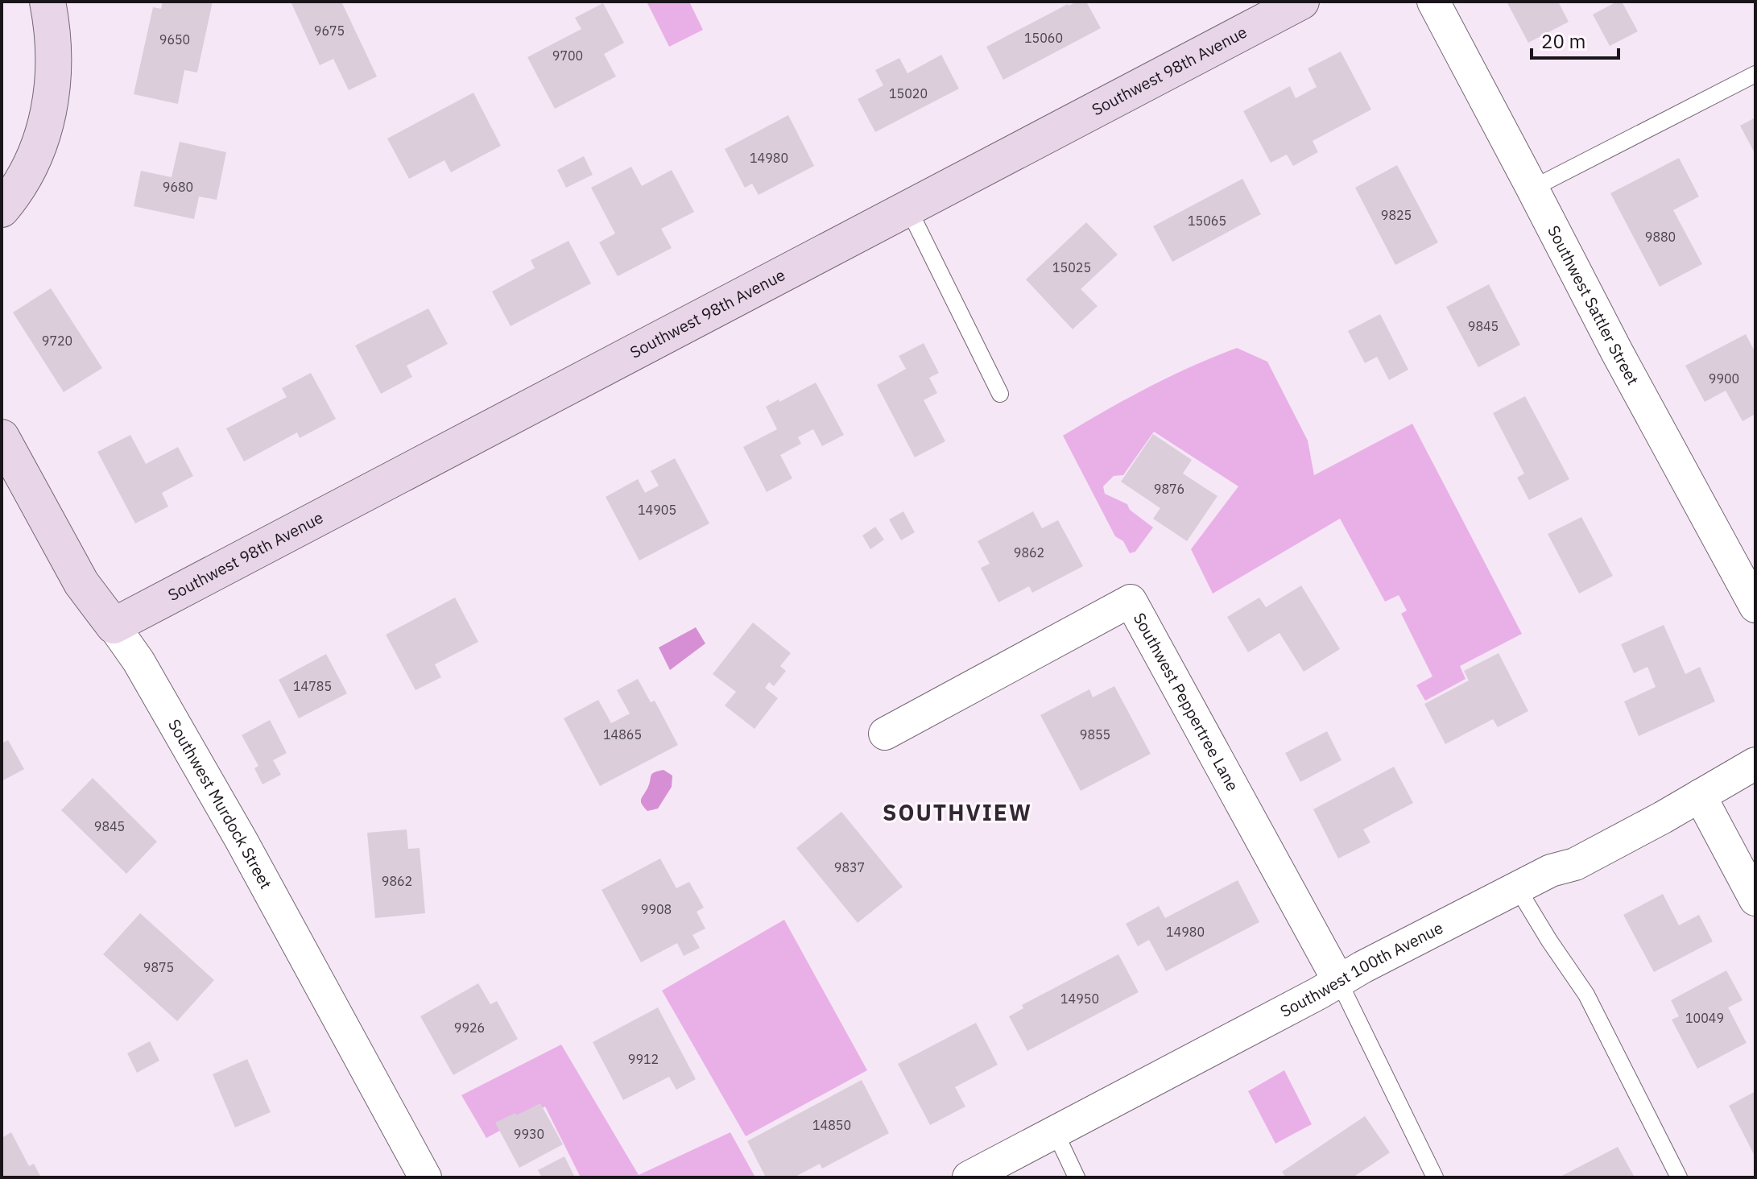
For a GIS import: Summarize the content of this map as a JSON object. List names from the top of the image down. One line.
{"streets":{"street":["Southwest 98th Avenue","Southwest Sattler Street","Southwest Peppertree Lane","Southwest Murdock Street","Southwest 100th Avenue"]},"crossings":[["Southwest 98th Avenue","Southwest Murdock Street"],["Southwest Peppertree Lane","Southwest 100th Avenue"]],"districts":["SOUTHVIEW"],"house_numbers":["9675","15060","9650","9700","15020","14980","9680","9825","15065","9880","15025","9845","9720","9900","9876","14905","9862","14785","14865","9855","9845","9837","9862","9908","14980","9875","14950","10049","9926","9912","14850","9930"],"scale_bar":"20 m"}
